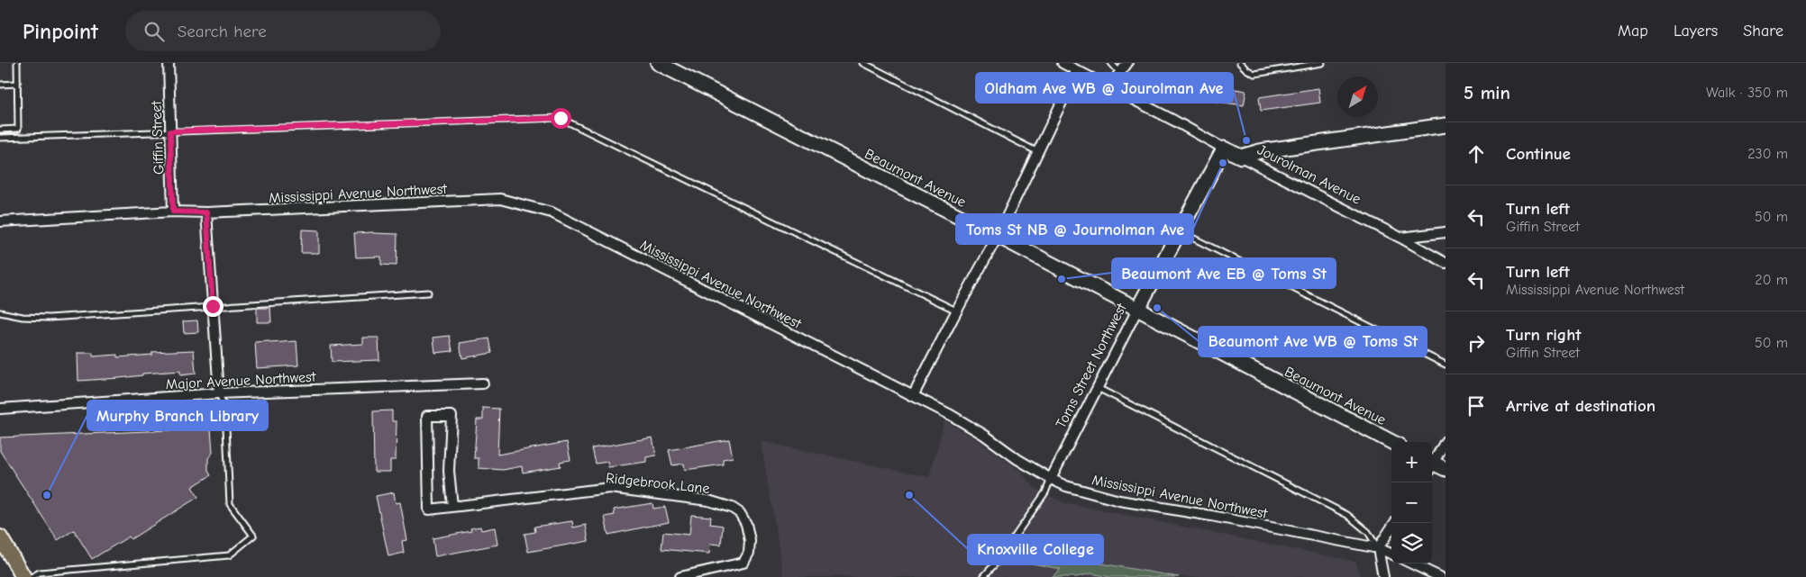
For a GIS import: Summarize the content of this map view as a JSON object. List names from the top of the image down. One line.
{"streets":{"street":["Giffin Street","Jourolman Avenue","Beaumont Avenue","Mississippi Avenue Northwest","Toms Street Northwest","Major Avenue Northwest","Ridgebrook Lane"]},"crossings":[["Giffin Street","Mississippi Avenue Northwest"],["Jourolman Avenue","Toms Street Northwest"],["Beaumont Avenue","Toms Street Northwest"],["Mississippi Avenue Northwest","Toms Street Northwest"]],"places":["Oldham Ave WB @ Jourolman Ave","Toms St NB @ Journolman Ave","Beaumont Ave EB @ Toms St","Beaumont Ave WB @ Toms St","Murphy Branch Library","Knoxville College"],"north":"top right","page":{"header":"Pinpoint","search":"Search here","nav":["Map","Layers","Share"],"heading":["5 min","Walk · 350 m"],"list":[["Continue","230 m"],["Turn left","Giffin Street","50 m"],["Turn left","Mississippi Avenue Northwest","20 m"],["Turn right","Giffin Street","50 m"],"Arrive at destination"],"map_buttons":["+","−"]}}
